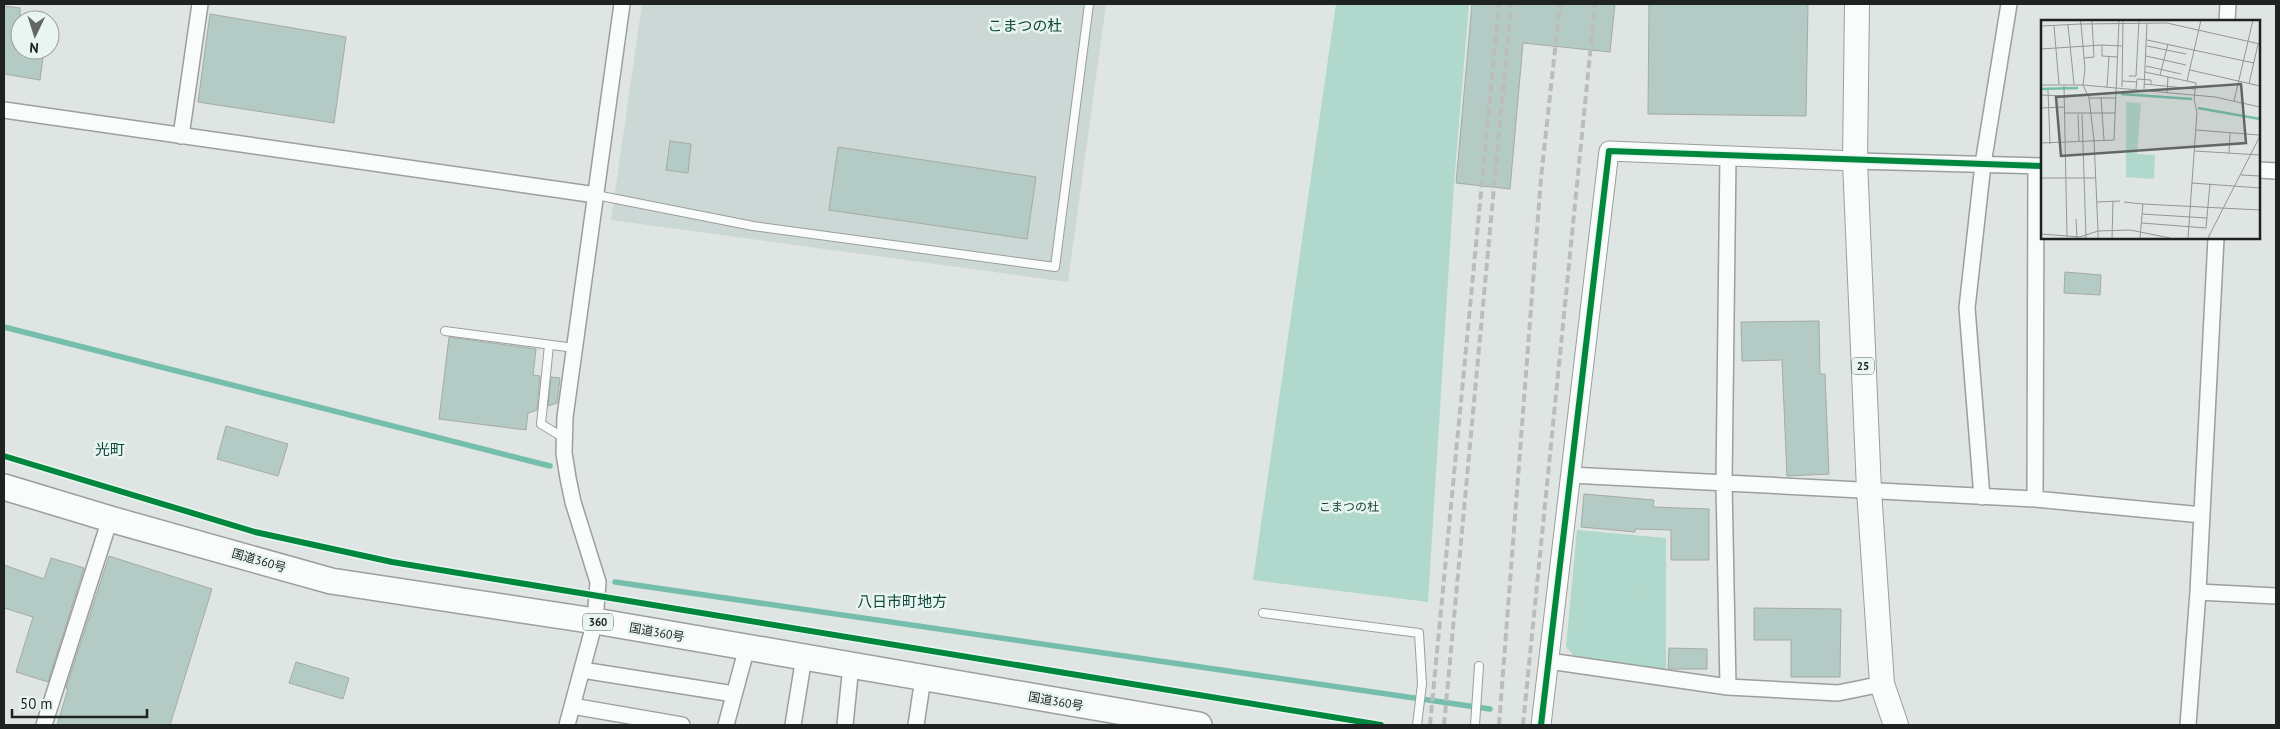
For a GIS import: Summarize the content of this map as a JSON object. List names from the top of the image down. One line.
{"streets":{"highway":["国道360号","360"],"main road":["25"]},"districts":["こまつの杜","光町","八日市町地方"],"parks":["こまつの杜"],"scale_bar":"50 m","north":"bottom"}
